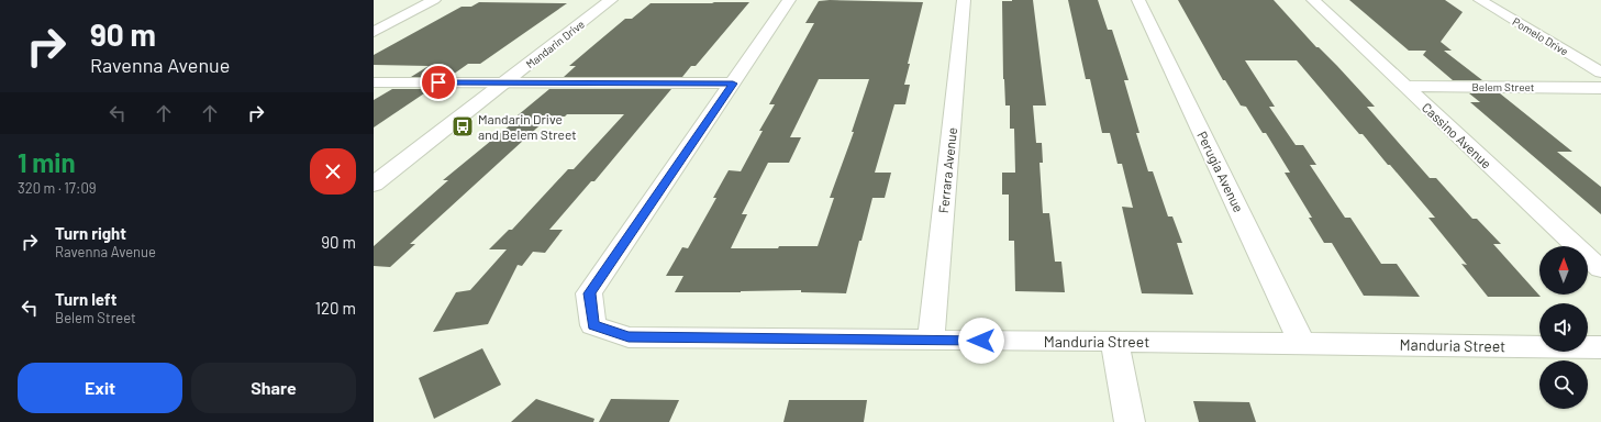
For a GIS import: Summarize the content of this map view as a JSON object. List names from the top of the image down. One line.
{"streets":{"street":["Pomelo Drive","Mandarin Drive","Belem Street","Cassino Avenue","Ferrara Avenue","Perugia Avenue","Manduria Street"]},"crossings":[["Belem Street","Cassino Avenue"],["Ferrara Avenue","Manduria Street"],["Perugia Avenue","Manduria Street"]],"places":{"bus stop":["Mandarin Drive and Belem Street"]},"north":"top","page":{"turn":["90 m","Ravenna Avenue"],"heading":["1 min","320 m · 17:09"],"list":[{"name":"Turn right","note":"Ravenna Avenue","value":"90 m"},{"name":"Turn left","note":"Belem Street","value":"120 m"}],"buttons":["Exit","Share"]}}
